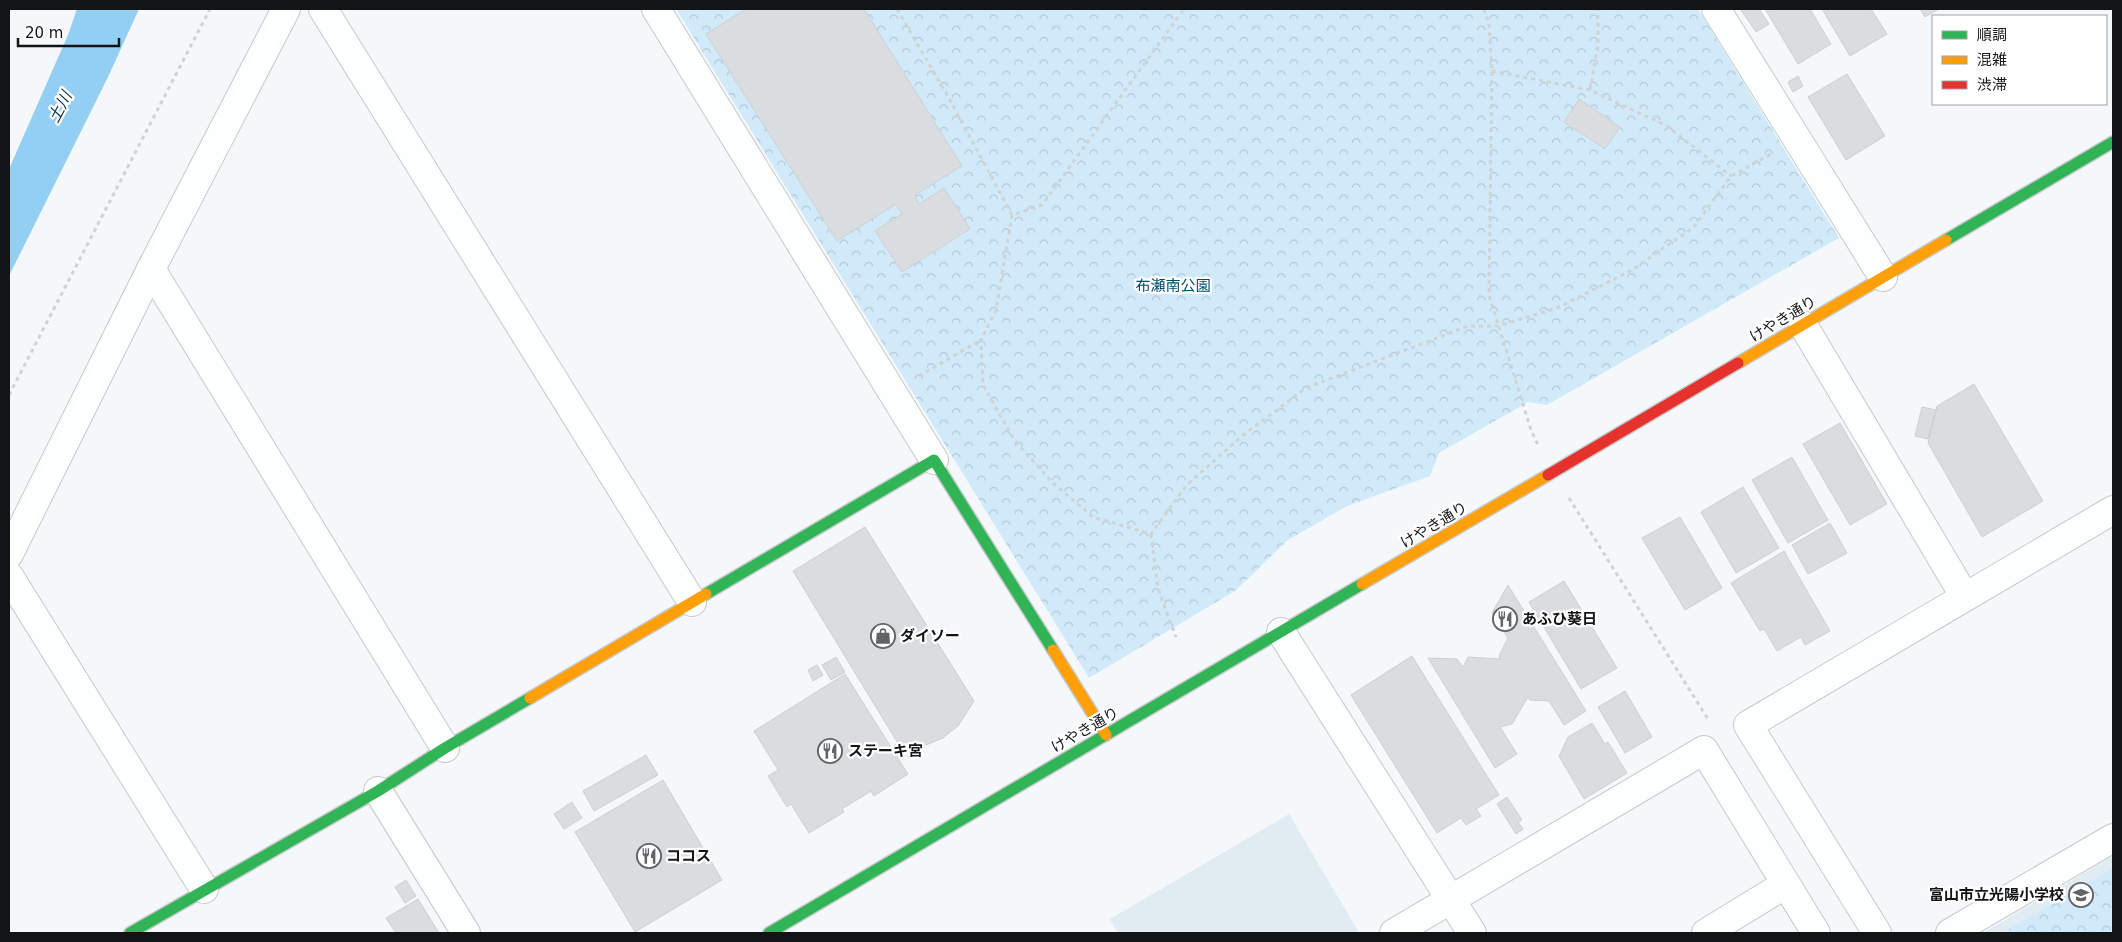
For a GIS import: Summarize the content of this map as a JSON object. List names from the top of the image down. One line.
{"streets":{"street":["けやき通り"]},"water":["土川"],"parks":["布瀬南公園"],"places":{"restaurant":["あふひ葵日","ステーキ宮","ココス"],"shop":["ダイソー"],"school or university":["富山市立光陽小学校"]},"legend":["順調","混雑","渋滞"],"scale_bar":"20 m"}
